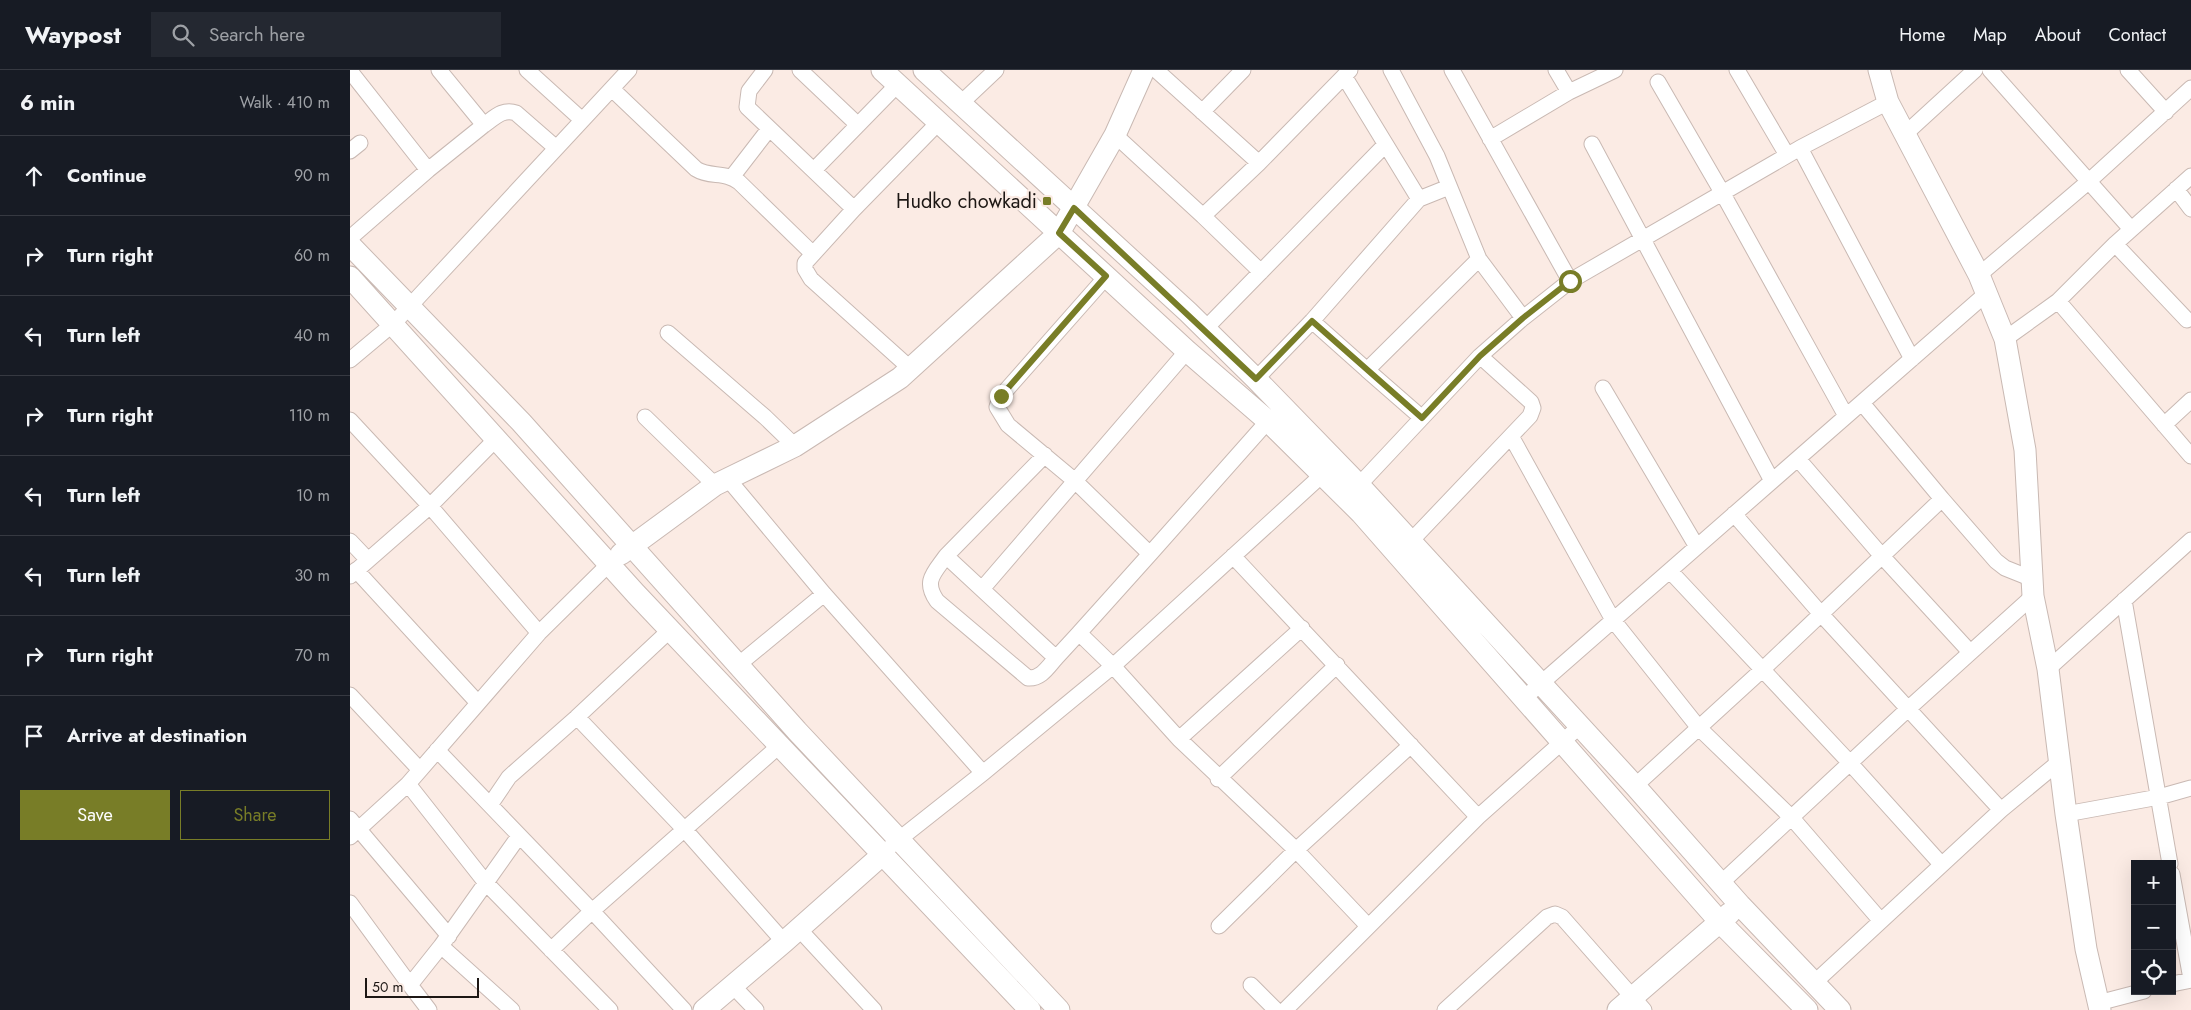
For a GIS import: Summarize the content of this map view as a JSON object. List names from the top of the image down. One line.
{"places":{"transit":["Hudko chowkadi"]},"scale_bar":"50 m","page":{"header":"Waypost","search":"Search here","nav":["Home","Map","About","Contact"],"heading":["6 min","Walk · 410 m"],"list":[["Continue","90 m"],["Turn right","60 m"],["Turn left","40 m"],["Turn right","110 m"],["Turn left","10 m"],["Turn left","30 m"],["Turn right","70 m"],"Arrive at destination"],"buttons":["Save","Share"],"map_buttons":["+","−"],"scale":"50 m"}}
